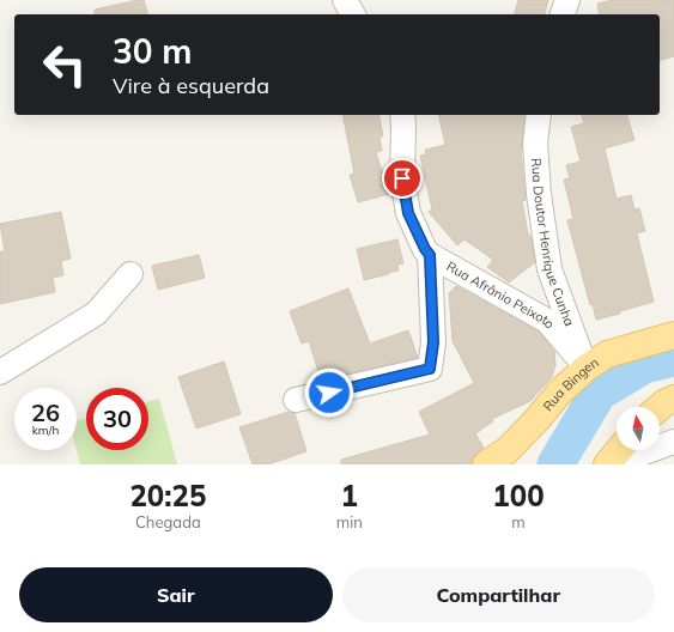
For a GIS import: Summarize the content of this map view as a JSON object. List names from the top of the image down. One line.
{"streets":{"main road":["Rua Bingen"],"street":["Rua Doutor Henrique Cunha","Rua Afrânio Peixoto"]},"crossings":[["Rua Doutor Henrique Cunha","Rua Afrânio Peixoto"],["Rua Doutor Henrique Cunha","Rua Bingen"],["Rua Afrânio Peixoto","Rua Bingen"]],"north":"top","page":{"turn":["30 m","Vire à esquerda"],"speed":"26 km/h","limit":"30","eta":["20:25","Chegada","1","min","100","m"],"buttons":["Sair","Compartilhar"]}}
